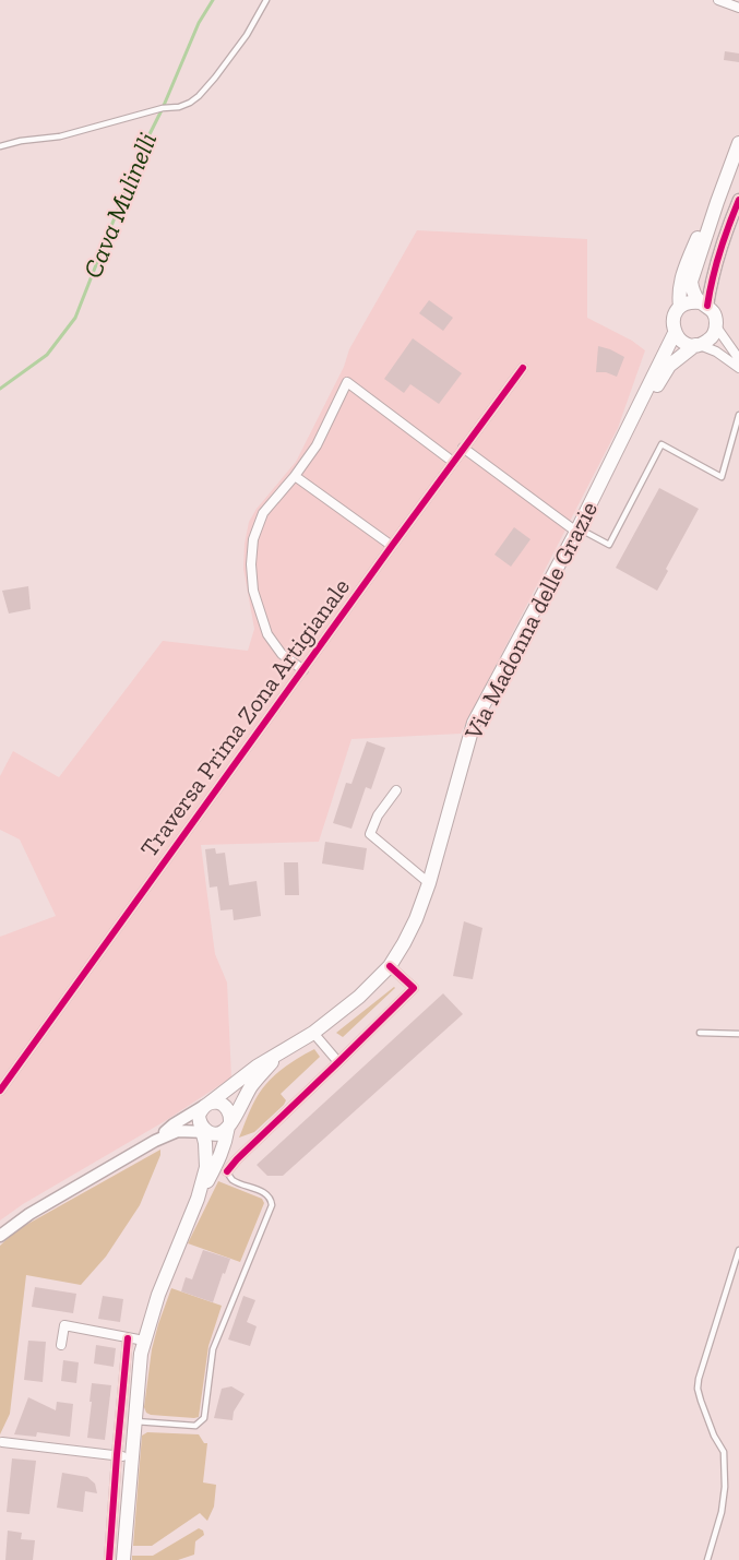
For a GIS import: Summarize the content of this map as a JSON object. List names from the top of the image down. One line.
{"streets":{"main road":["Via Madonna delle Grazie"],"street":["Traversa Prima Zona Artigianale"]},"water":["Cava Mulinelli"]}
